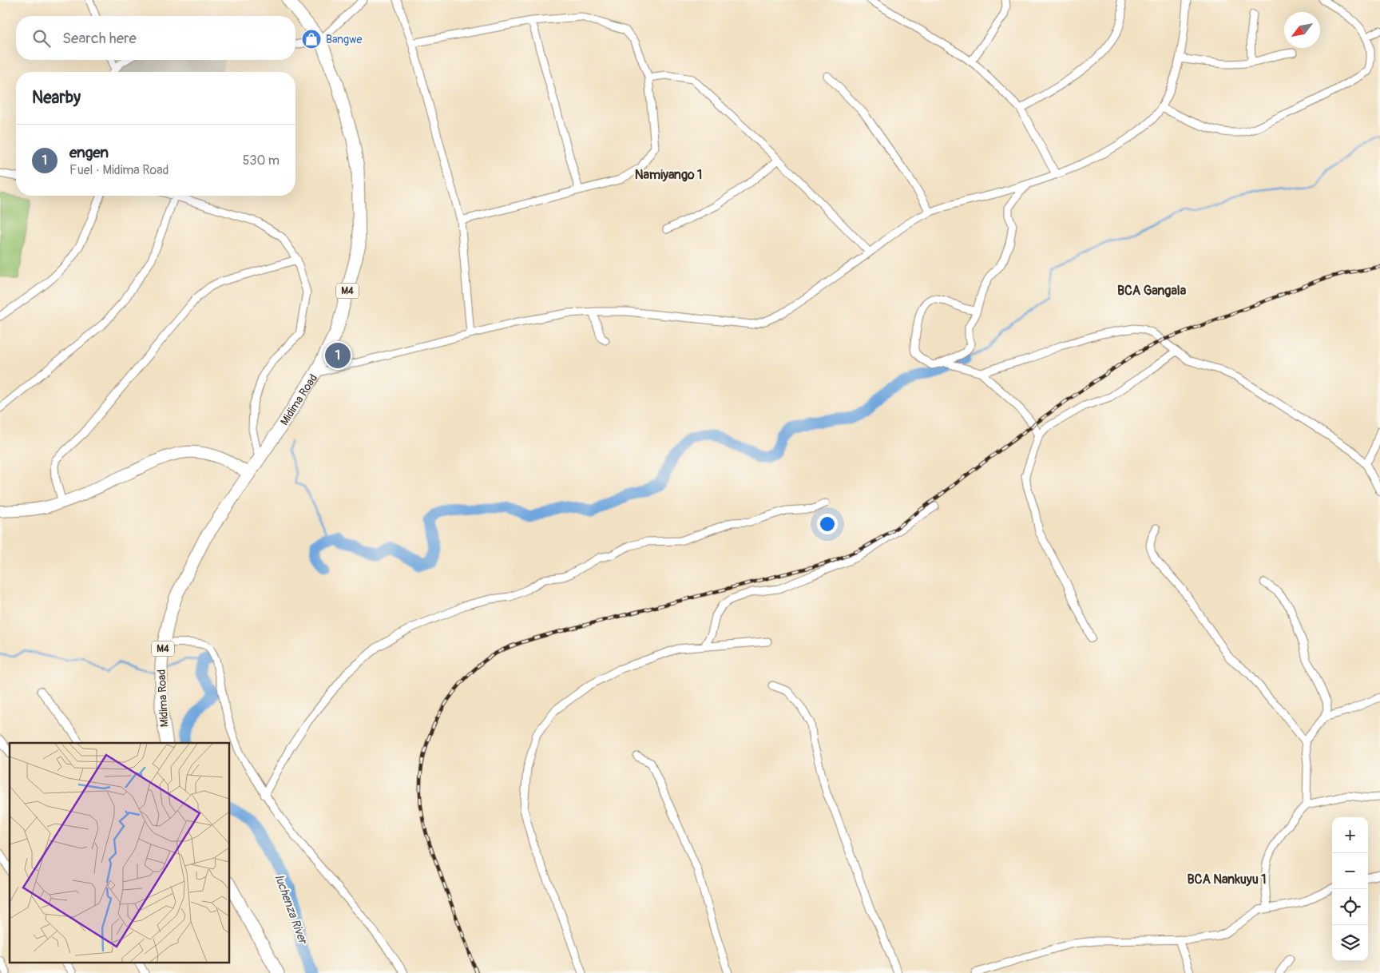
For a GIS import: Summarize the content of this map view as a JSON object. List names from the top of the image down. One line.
{"streets":{"main road":["M4","Midima Road"]},"districts":["Namiyango 1","BCA Gangala","BCA Nankuyu 1"],"water":["luchenza River"],"places":{"shop":["Bangwe"]},"north":"bottom left","page":{"search":"Search here","heading":"Nearby","list":[{"mark":"1","name":"engen","note":"Fuel · Midima Road","value":"530 m"}],"pins":"1","map_buttons":["+","−"]}}
